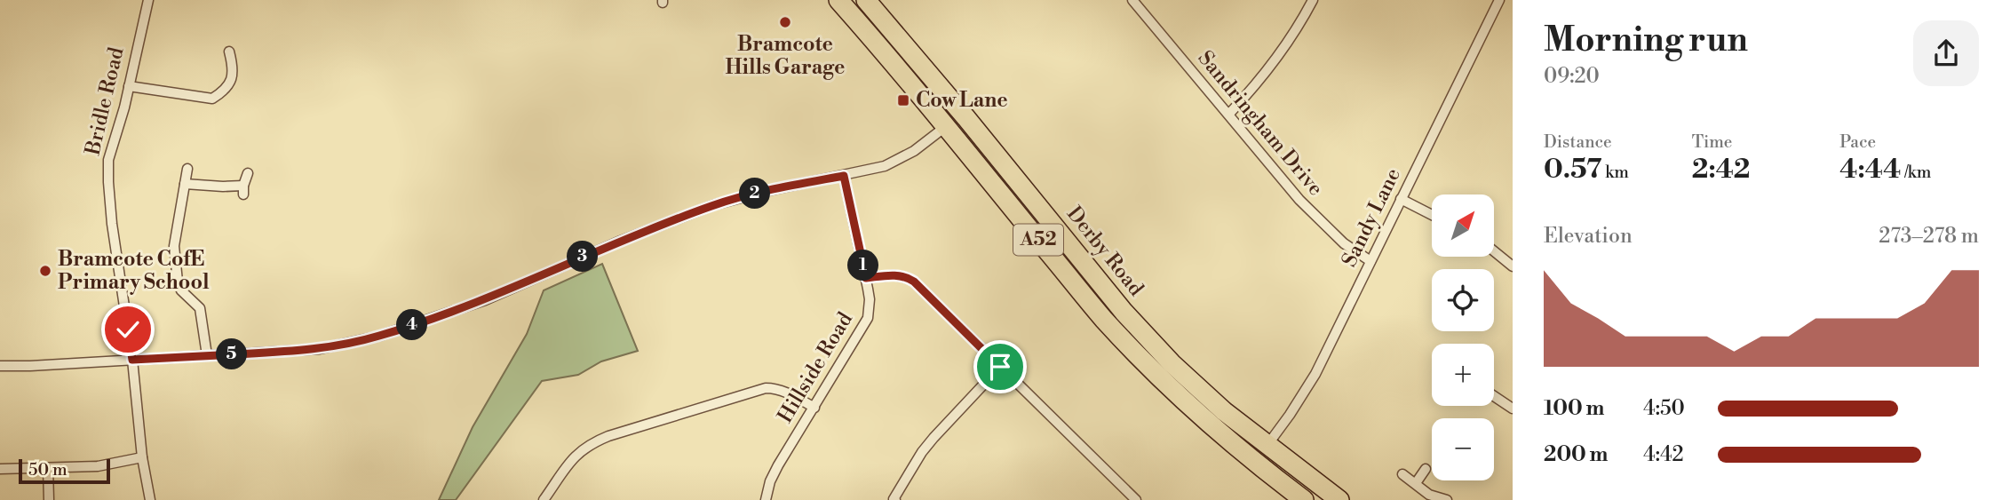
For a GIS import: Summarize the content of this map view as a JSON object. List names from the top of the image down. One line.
{"streets":{"highway":["A52","Derby Road"],"street":["Bridle Road","Sandringham Drive","Sandy Lane","Hillside Road"]},"crossings":[["Sandringham Drive","Sandy Lane"],["Sandy Lane","Derby Road"]],"places":{"other":["Bramcote Hills Garage","Bramcote CofE Primary School"],"transit":["Cow Lane"]},"scale_bar":"50 m","north":"top right","page":{"heading":["Morning run","09:20"],"stats":[["Distance","0.57 km"],["Time","2:42"],["Pace","4:44 /km"]],"pins":["2","3","1","4","5"],"map_buttons":["+","−"],"chart":["Elevation","273–278 m"],"list":[{"name":"100 m","note":"4:50"},{"name":"200 m","note":"4:42"}],"scale":"50 m"}}
